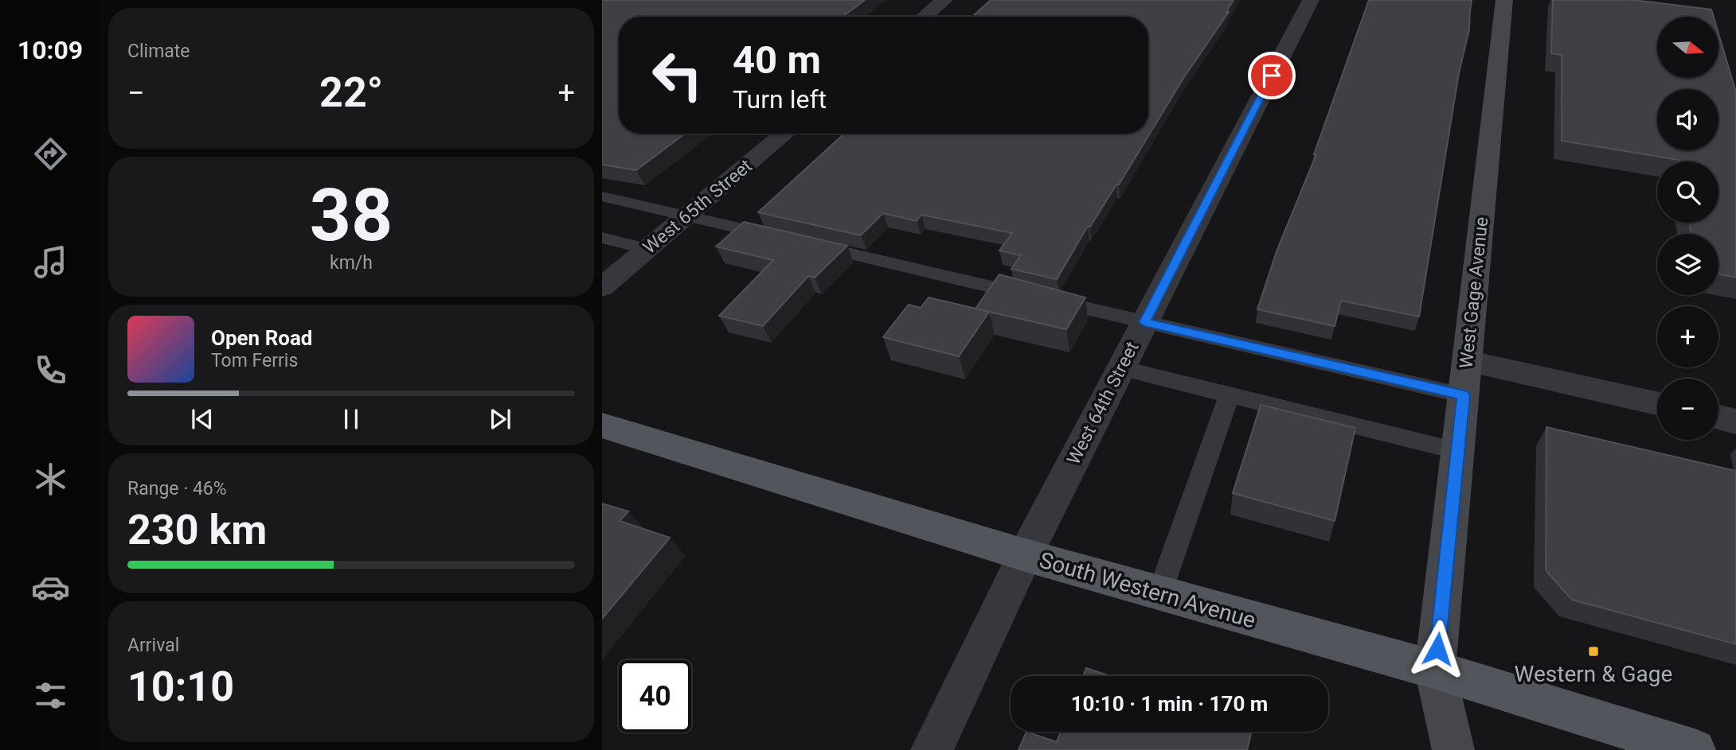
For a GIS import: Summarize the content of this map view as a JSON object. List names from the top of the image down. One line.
{"streets":{"main road":["South Western Avenue"],"street":["West 65th Street","West Gage Avenue","West 64th Street"]},"crossings":[["West Gage Avenue","South Western Avenue"],["West 64th Street","South Western Avenue"]],"places":{"transit":["Western & Gage"]},"north":"right","page":{"tabs":"10:09","tile":["Climate",["38","km/h"],["Range · 46%","230 km"],["Arrival","10:10"]],"map_buttons":["+","−"],"turn":["40 m","Turn left"],"heat":["−","22°","+"],"song":["Open Road","Tom Ferris"],"limit":"40","trip":"10:10 · 1 min · 170 m"}}
